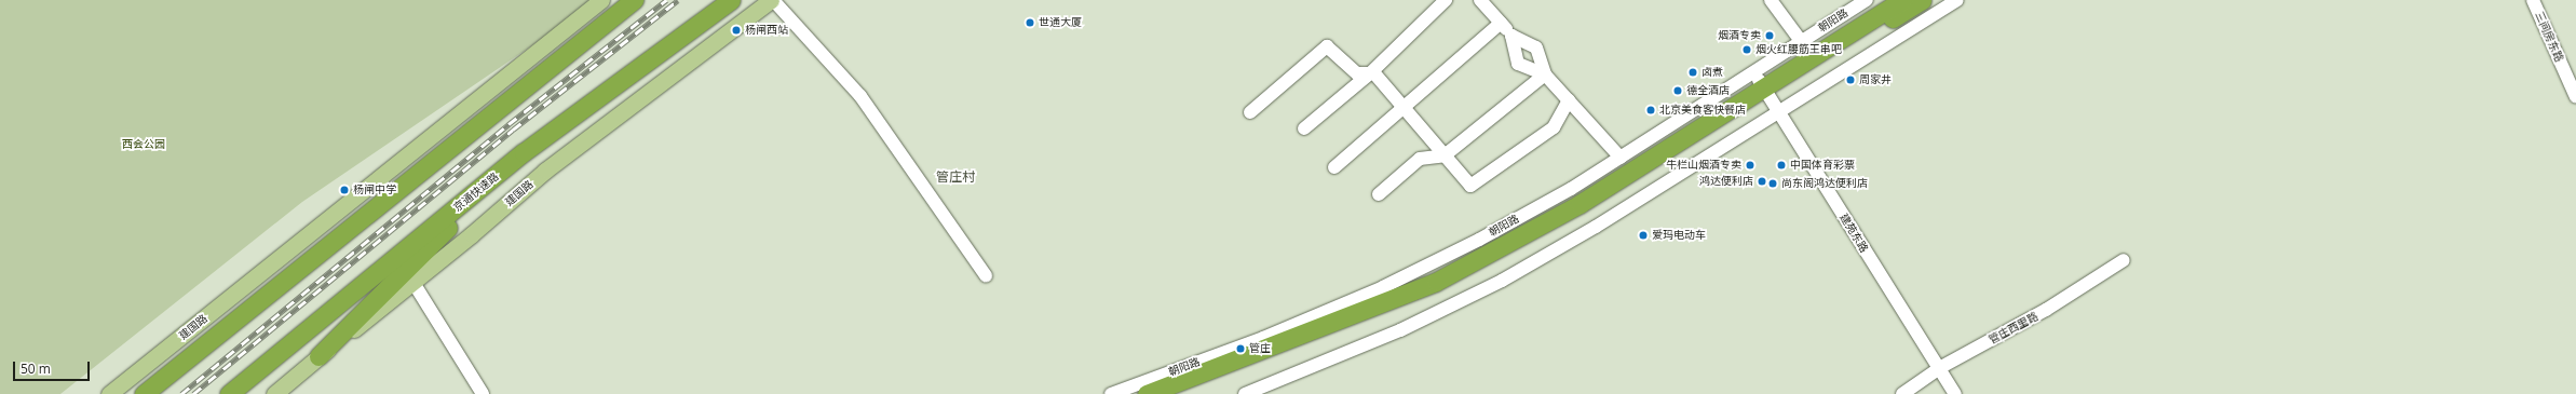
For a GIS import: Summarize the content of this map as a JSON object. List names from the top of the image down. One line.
{"streets":{"highway":["朝阳路","京通快速路"],"main road":["建国路"],"street":["三间房东路","建苑东路","管庄西里路"]},"crossings":[["朝阳路","建苑东路"],["建苑东路","管庄西里路"]],"districts":["管庄村"],"parks":["西会公园"],"places":["世通大厦","杨闸西站","烟酒专卖","烟火红腰筋王串吧","卤煮","周家井","德全酒店","北京美食客快餐店","牛栏山烟酒专卖","中国体育彩票","鸿达便利店","尚东阁鸿达便利店","杨闸中学","爱玛电动车","管庄"],"scale_bar":"50 m"}
